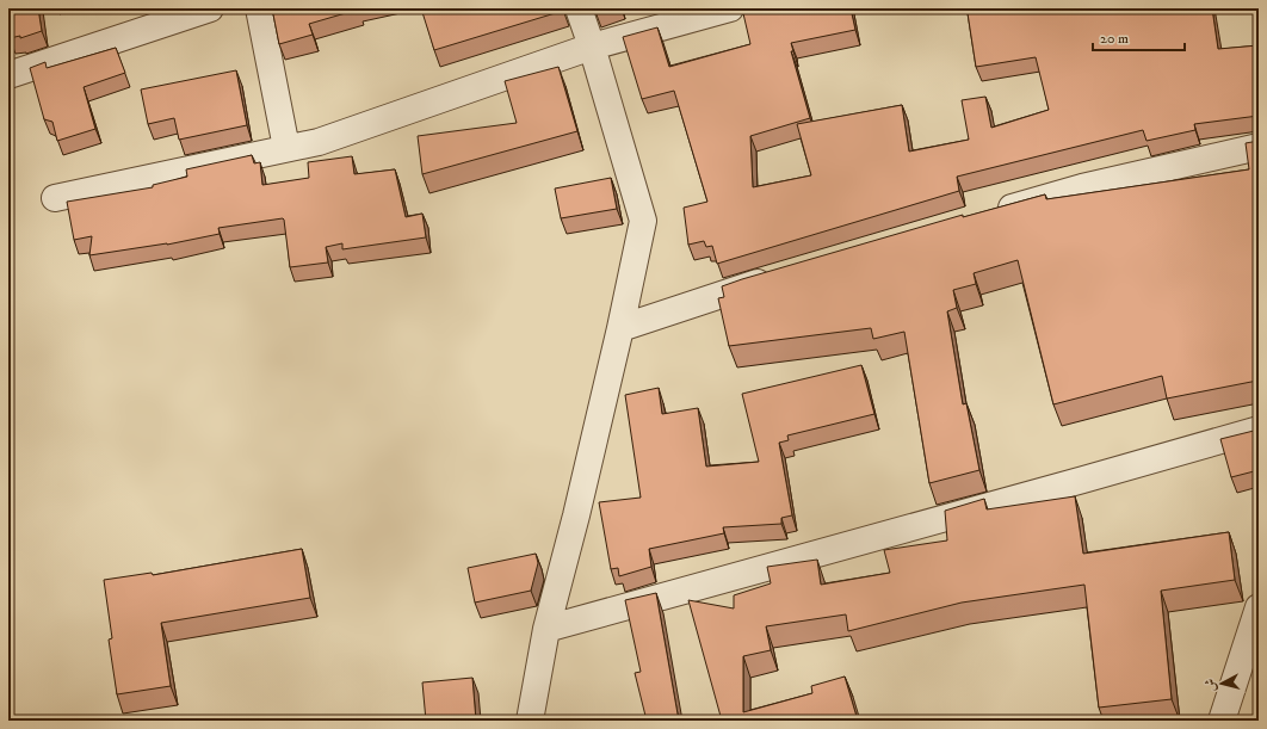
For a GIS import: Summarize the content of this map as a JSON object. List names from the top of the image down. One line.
{"scale_bar":"20 m","north":"left"}
